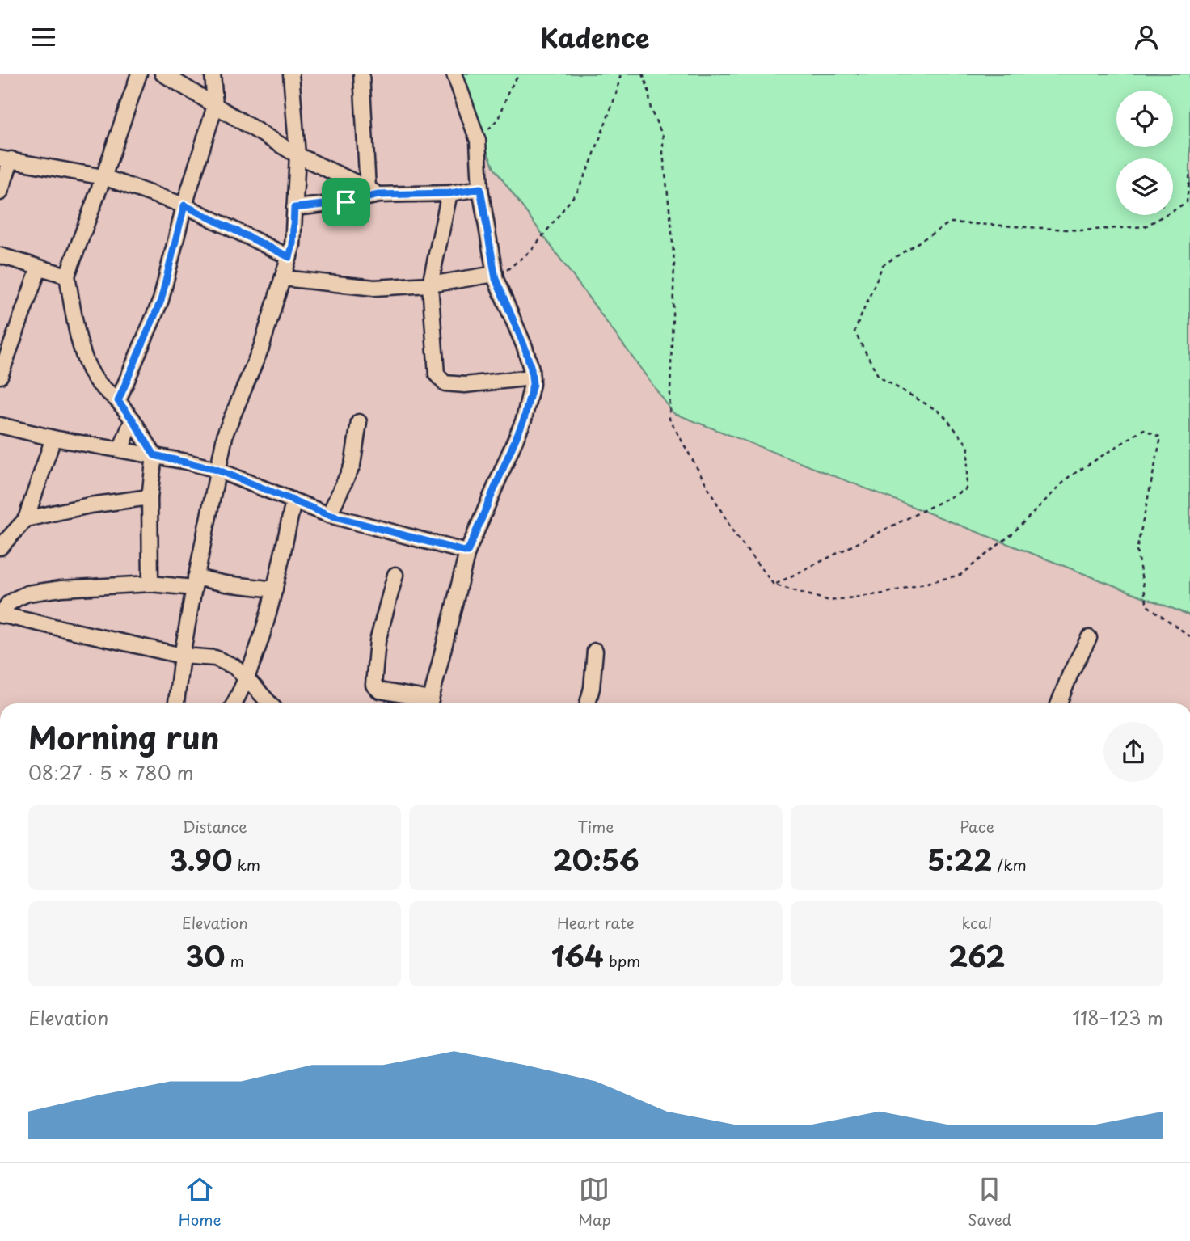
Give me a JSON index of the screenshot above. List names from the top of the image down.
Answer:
{
  "page": {
    "header": "Kadence",
    "heading": ["Morning run", "08:27 · 5 × 780 m"],
    "stats": [
      ["Distance", "3.90 km"],
      ["Time", "20:56"],
      ["Pace", "5:22 /km"],
      ["Elevation", "30 m"],
      ["Heart rate", "164 bpm"],
      ["kcal", "262"]
    ],
    "chart": ["Elevation", "118–123 m"],
    "tabs": ["Home", "Map", "Saved"]
  }
}
